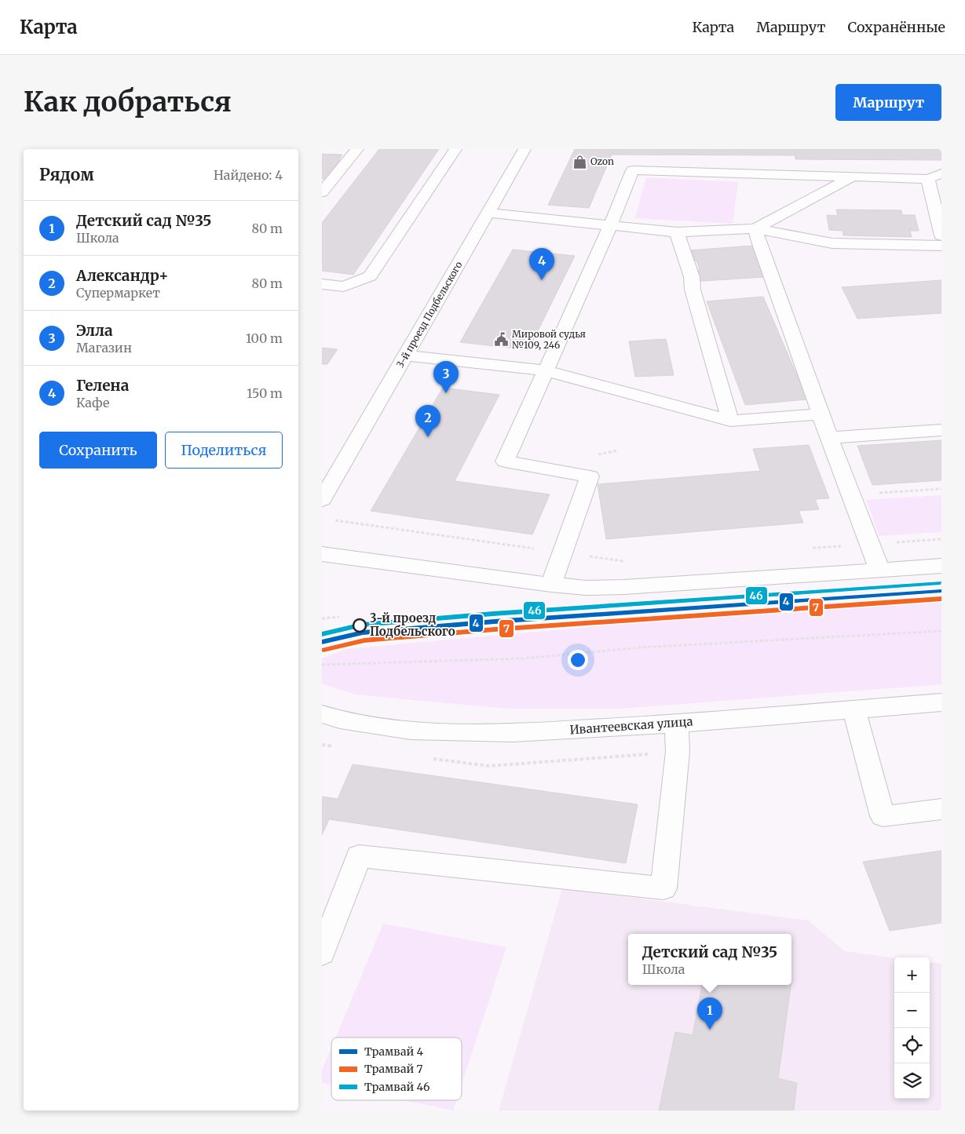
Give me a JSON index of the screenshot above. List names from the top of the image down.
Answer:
{
  "streets": {
    "street": ["3-й проезд Подбельского", "Ивантеевская улица"]
  },
  "places": {
    "shop": ["Ozon"],
    "public building": ["Мировой судья №109, 246"],
    "other": ["3-й проезд Подбельского"]
  },
  "lines": ["tram line 46", "tram line 4", "tram line 7"],
  "legend": ["Трамвай 4", "Трамвай 7", "Трамвай 46"],
  "page": {
    "header": "Карта",
    "nav": ["Карта", "Маршрут", "Сохранённые"],
    "buttons": [
      "Маршрут",
      ["Сохранить", "Поделиться"]
    ],
    "title": "Как добраться",
    "heading": ["Рядом", "Найдено: 4"],
    "list": [
      {
        "mark": "1",
        "name": "Детский сад №35",
        "note": "Школа",
        "value": "80 m"
      },
      {
        "mark": "2",
        "name": "Александр+",
        "note": "Супермаркет",
        "value": "80 m"
      },
      {
        "mark": "3",
        "name": "Элла",
        "note": "Магазин",
        "value": "100 m"
      },
      {
        "mark": "4",
        "name": "Гелена",
        "note": "Кафе",
        "value": "150 m"
      }
    ],
    "pins": [
      "4",
      "3",
      "2",
      "1"
    ],
    "popup": ["Детский сад №35", "Школа"],
    "map_buttons": ["+", "−"]
  }
}
